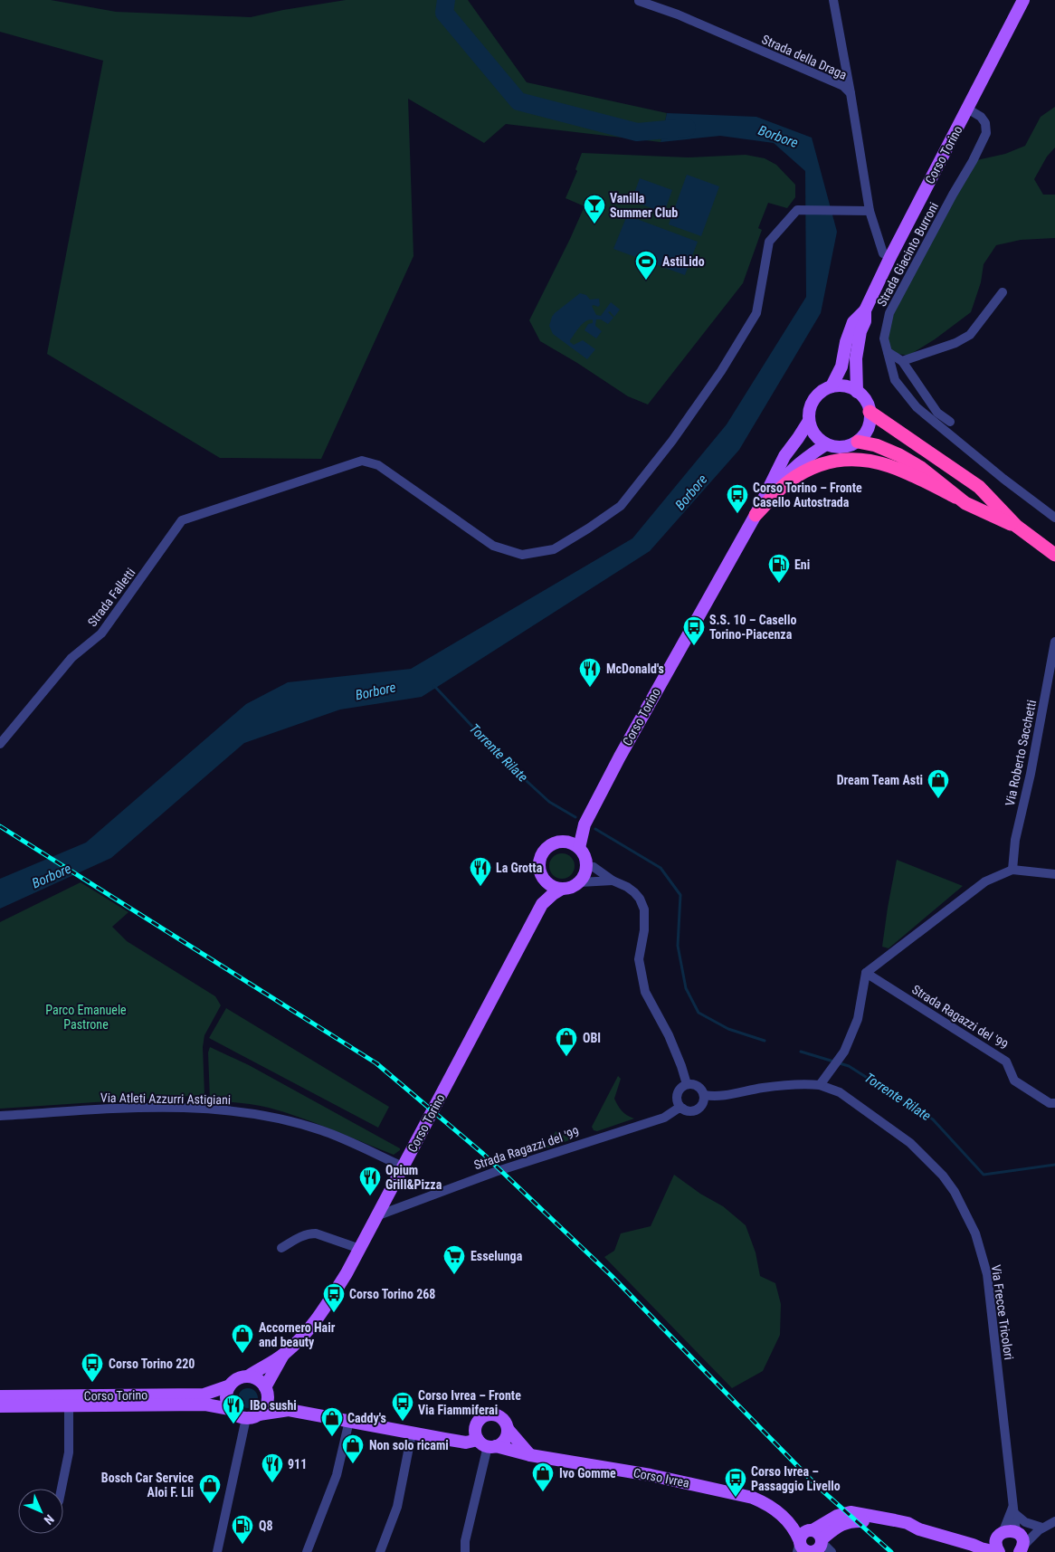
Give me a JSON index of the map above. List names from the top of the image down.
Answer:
{
  "streets": {
    "main road": ["Corso Torino", "Corso Ivrea"],
    "street": [
      "Strada della Draga",
      "Strada Giacinto Burroni",
      "Strada Falletti",
      "Via Roberto Sacchetti",
      "Strada Ragazzi del '99",
      "Via Atleti Azzurri Astigiani",
      "Via Frecce Tricolori"
    ]
  },
  "crossings": [
    ["Strada della Draga", "Corso Torino"],
    ["Strada della Draga", "Strada Falletti"],
    ["Corso Torino", "Strada Giacinto Burroni"],
    ["Corso Torino", "Strada Ragazzi del '99"],
    ["Corso Torino", "Via Atleti Azzurri Astigiani"]
  ],
  "water": ["Borbore", "Torrente Rilate"],
  "parks": ["Parco Emanuele Pastrone"],
  "places": {
    "bar": ["Vanilla Summer Club"],
    "sports": ["AstiLido"],
    "bus stop": [
      "Corso Torino – Fronte Casello Autostrada",
      "S.S. 10 – Casello Torino-Piacenza",
      "Corso Torino 268",
      "Corso Torino 220",
      "Corso Ivrea – Fronte Via Fiammiferai",
      "Corso Ivrea – Passaggio Livello"
    ],
    "fuel station": ["Eni", "Q8"],
    "restaurant": [
      "McDonald's",
      "La Grotta",
      "Opium Grill&Pizza",
      "IBo sushi",
      "911"
    ],
    "shop": [
      "Dream Team Asti",
      "OBI",
      "Accornero Hair and beauty",
      "Caddy's",
      "Non solo ricami",
      "Ivo Gomme",
      "Bosch Car Service Aloi F. Lli"
    ],
    "supermarket": ["Esselunga"]
  },
  "north": "bottom right"
}
